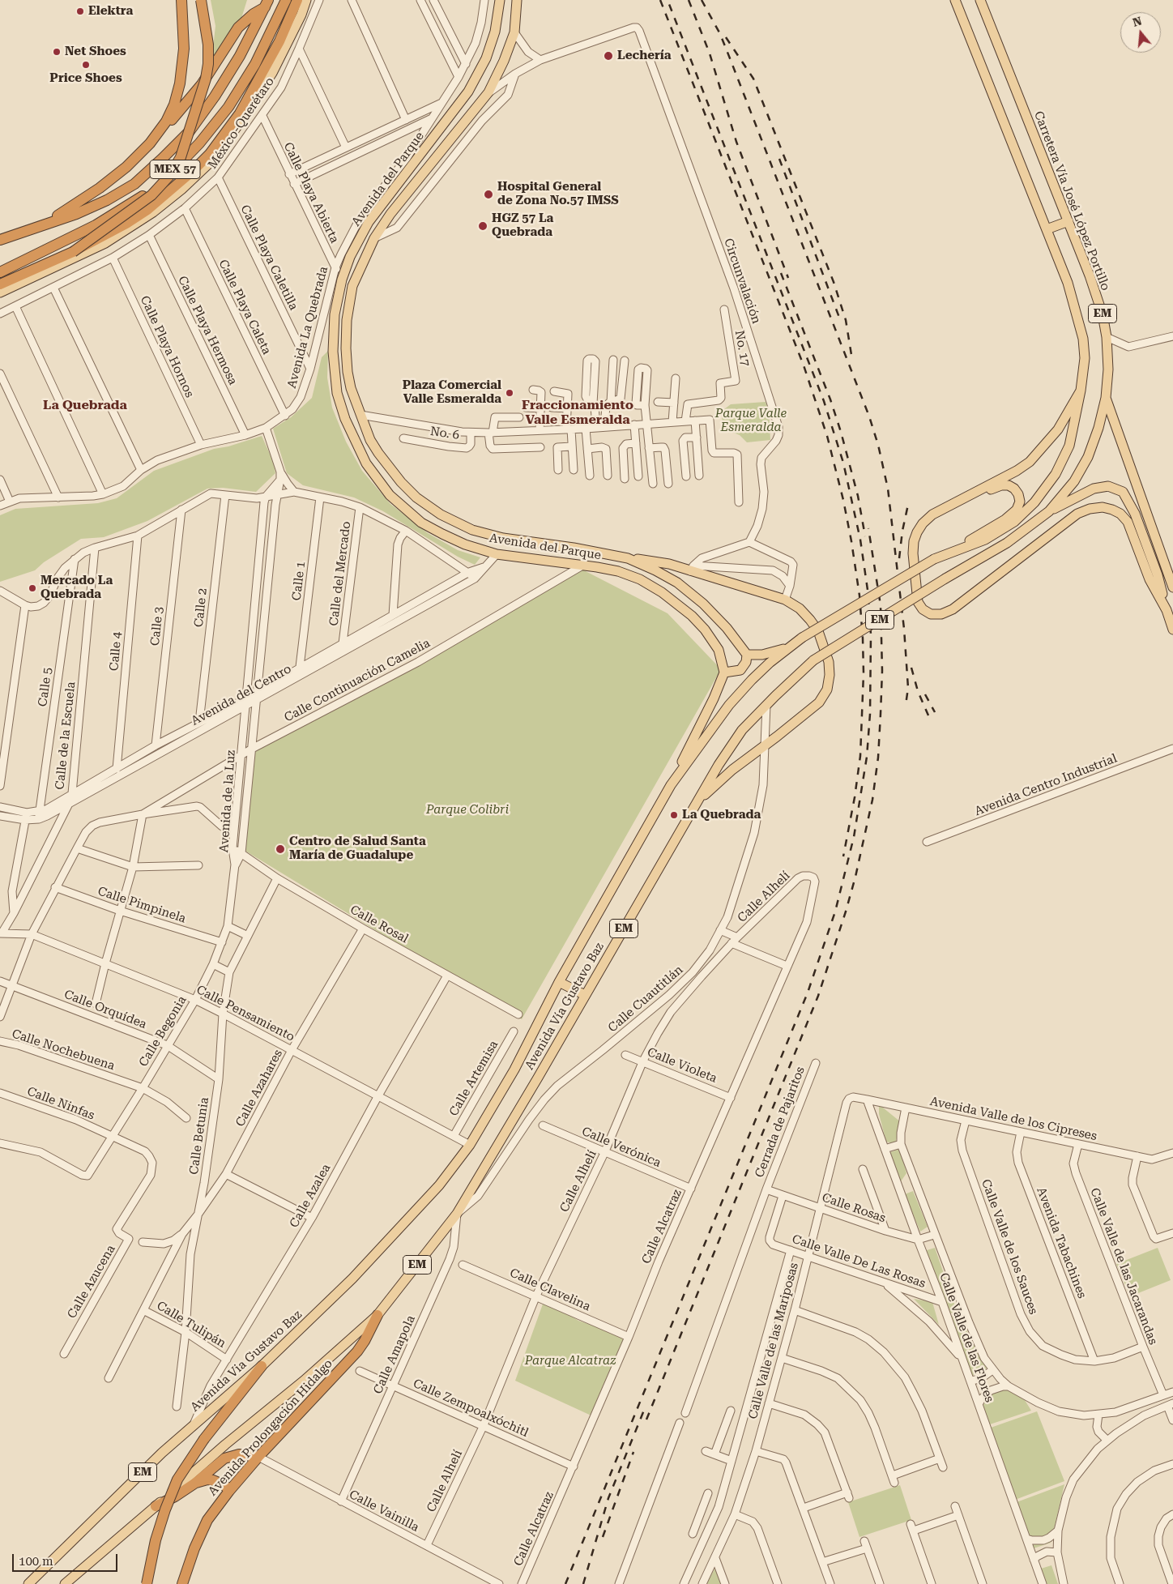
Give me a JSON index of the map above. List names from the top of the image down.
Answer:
{
  "streets": {
    "highway": ["MEX 57", "Avenida Prolongación Hidalgo"],
    "main road": [
      "Avenida del Parque",
      "Carretera Vía José López Portillo",
      "EM",
      "Avenida Vía Gustavo Baz",
      "Avenida Via Gustavo Baz"
    ],
    "street": [
      "México-Querétaro",
      "Calle Playa Abierta",
      "Calle Playa Caletilla",
      "Circunvalación",
      "Calle Playa Caleta",
      "Avenida La Quebrada",
      "Calle Playa Hermosa",
      "Calle Playa Hornos",
      "No. 17",
      "No. 6",
      "Calle del Mercado",
      "Calle 1",
      "Calle 2",
      "Calle 3",
      "Calle 4",
      "Calle Continuación Camelia",
      "Calle 5",
      "Avenida del Centro",
      "Calle de la Escuela",
      "Avenida Centro Industrial",
      "Avenida de la Luz",
      "Calle Alhelí",
      "Calle Pimpinela",
      "Calle Rosal",
      "Calle Cuautitlán",
      "Calle Orquídea",
      "Calle Pensamiento",
      "Calle Begonia",
      "Calle Nochebuena",
      "Calle Violeta",
      "Calle Artemisa",
      "Calle Azahares",
      "Calle Ninfas",
      "Avenida Valle de los Cipreses",
      "Cerrada de Pajaritos",
      "Calle Betunia",
      "Calle Verónica",
      "Calle Azalea",
      "Calle Rosas",
      "Calle Alcatraz",
      "Avenida Tabachines",
      "Calle Valle de los Sauces",
      "Calle Valle De Las Rosas",
      "Calle Valle de las Jacarandas",
      "Calle Azucena",
      "Calle Clavelina",
      "Calle Tulipán",
      "Calle Valle de las Flores",
      "Calle Valle de las Mariposas",
      "Calle Amapola",
      "Calle Zempoalxóchitl",
      "Calle Vainilla"
    ]
  },
  "crossings": [
    ["México-Querétaro", "Calle Playa Abierta"],
    ["México-Querétaro", "Calle Playa Caletilla"],
    ["México-Querétaro", "Calle Playa Caleta"],
    ["México-Querétaro", "Calle Playa Hermosa"],
    ["México-Querétaro", "Calle Playa Hornos"],
    ["Avenida del Parque", "Calle Playa Abierta"],
    ["Avenida del Parque", "Avenida La Quebrada"],
    ["Avenida del Parque", "Calle Continuación Camelia"],
    ["Avenida del Parque", "Avenida del Centro"],
    ["Calle Playa Abierta", "Avenida La Quebrada"],
    ["Carretera Vía José López Portillo", "Avenida Vía Gustavo Baz"],
    ["Calle Playa Caletilla", "Avenida La Quebrada"],
    ["Calle Playa Caleta", "Avenida La Quebrada"],
    ["EM", "Calle Cuautitlán"],
    ["EM", "Avenida Vía Gustavo Baz"],
    ["EM", "Calle Amapola"],
    ["EM", "Avenida Prolongación Hidalgo"],
    ["Avenida La Quebrada", "Calle Playa Hermosa"],
    ["Avenida La Quebrada", "Calle Playa Hornos"],
    ["Avenida La Quebrada", "Avenida de la Luz"],
    ["Calle del Mercado", "Avenida del Centro"],
    ["Calle 1", "Avenida del Centro"],
    ["Calle 2", "Avenida del Centro"],
    ["Calle 3", "Avenida del Centro"],
    ["Calle 4", "Avenida del Centro"],
    ["Calle Continuación Camelia", "Avenida de la Luz"],
    ["Calle Continuación Camelia", "Calle Pimpinela"],
    ["Calle Continuación Camelia", "Calle Orquídea"],
    ["Calle Continuación Camelia", "Calle Pensamiento"],
    ["Calle 5", "Avenida del Centro"],
    ["Avenida del Centro", "Calle de la Escuela"],
    ["Avenida del Centro", "Avenida de la Luz"],
    ["Avenida de la Luz", "Calle Rosal"],
    ["Avenida de la Luz", "Calle Begonia"],
    ["Calle Alhelí", "Calle Violeta"],
    ["Calle Alhelí", "Calle Verónica"],
    ["Calle Alhelí", "Calle Alcatraz"],
    ["Calle Alhelí", "Calle Clavelina"],
    ["Calle Alhelí", "Calle Zempoalxóchitl"],
    ["Calle Alhelí", "Calle Vainilla"],
    ["Calle Pimpinela", "Calle Begonia"],
    ["Calle Rosal", "Calle Azahares"],
    ["Calle Rosal", "Calle Betunia"],
    ["Calle Rosal", "Calle Azalea"],
    ["Calle Cuautitlán", "Avenida Vía Gustavo Baz"],
    ["Calle Cuautitlán", "Calle Amapola"],
    ["Avenida Vía Gustavo Baz", "Calle Pensamiento"],
    ["Avenida Vía Gustavo Baz", "Calle Amapola"],
    ["Avenida Vía Gustavo Baz", "Avenida Via Gustavo Baz"],
    ["Calle Orquídea", "Calle Begonia"],
    ["Calle Orquídea", "Calle Betunia"],
    ["Calle Pensamiento", "Calle Begonia"],
    ["Calle Pensamiento", "Calle Artemisa"],
    ["Calle Pensamiento", "Calle Azahares"],
    ["Calle Pensamiento", "Calle Betunia"],
    ["Calle Pensamiento", "Calle Azalea"],
    ["Calle Pensamiento", "Avenida Via Gustavo Baz"],
    ["Calle Begonia", "Calle Nochebuena"],
    ["Calle Begonia", "Calle Ninfas"],
    ["Calle Violeta", "Calle Alcatraz"],
    ["Calle Azahares", "Calle Betunia"],
    ["Calle Azahares", "Calle Tulipán"],
    ["Calle Ninfas", "Calle Azucena"],
    ["Avenida Valle de los Cipreses", "Avenida Tabachines"],
    ["Avenida Valle de los Cipreses", "Calle Valle de los Sauces"],
    ["Avenida Valle de los Cipreses", "Calle Valle de las Jacarandas"],
    ["Avenida Valle de los Cipreses", "Calle Valle de las Flores"],
    ["Avenida Valle de los Cipreses", "Calle Valle de las Mariposas"],
    ["Cerrada de Pajaritos", "Calle Rosas"],
    ["Calle Betunia", "Calle Tulipán"],
    ["Calle Verónica", "Calle Alcatraz"],
    ["Calle Azalea", "Calle Tulipán"],
    ["Calle Azalea", "Avenida Via Gustavo Baz"],
    ["Calle Rosas", "Calle Valle De Las Rosas"],
    ["Calle Rosas", "Calle Valle de las Flores"],
    ["Calle Rosas", "Calle Valle de las Mariposas"],
    ["Calle Alcatraz", "Calle Clavelina"],
    ["Calle Alcatraz", "Calle Zempoalxóchitl"],
    ["Avenida Tabachines", "Calle Valle de los Sauces"],
    ["Calle Valle de los Sauces", "Calle Valle de las Jacarandas"],
    ["Calle Valle De Las Rosas", "Calle Valle de las Flores"],
    ["Calle Valle De Las Rosas", "Calle Valle de las Mariposas"],
    ["Calle Valle de las Jacarandas", "Calle Valle de las Flores"],
    ["Calle Amapola", "Calle Zempoalxóchitl"],
    ["Calle Amapola", "Calle Vainilla"],
    ["Avenida Prolongación Hidalgo", "Calle Vainilla"]
  ],
  "districts": ["La Quebrada", "Fraccionamiento Valle Esmeralda"],
  "parks": ["Parque Valle Esmeralda", "Parque Colibri", "Parque Alcatraz"],
  "places": [
    "Elektra",
    "Net Shoes",
    "Lechería",
    "Price Shoes",
    "Hospital General de Zona No.57 IMSS",
    "HGZ 57 La Quebrada",
    "Plaza Comercial Valle Esmeralda",
    "Mercado La Quebrada",
    "La Quebrada",
    "Centro de Salud Santa María de Guadalupe"
  ],
  "scale_bar": "100 m",
  "north": "top"
}
